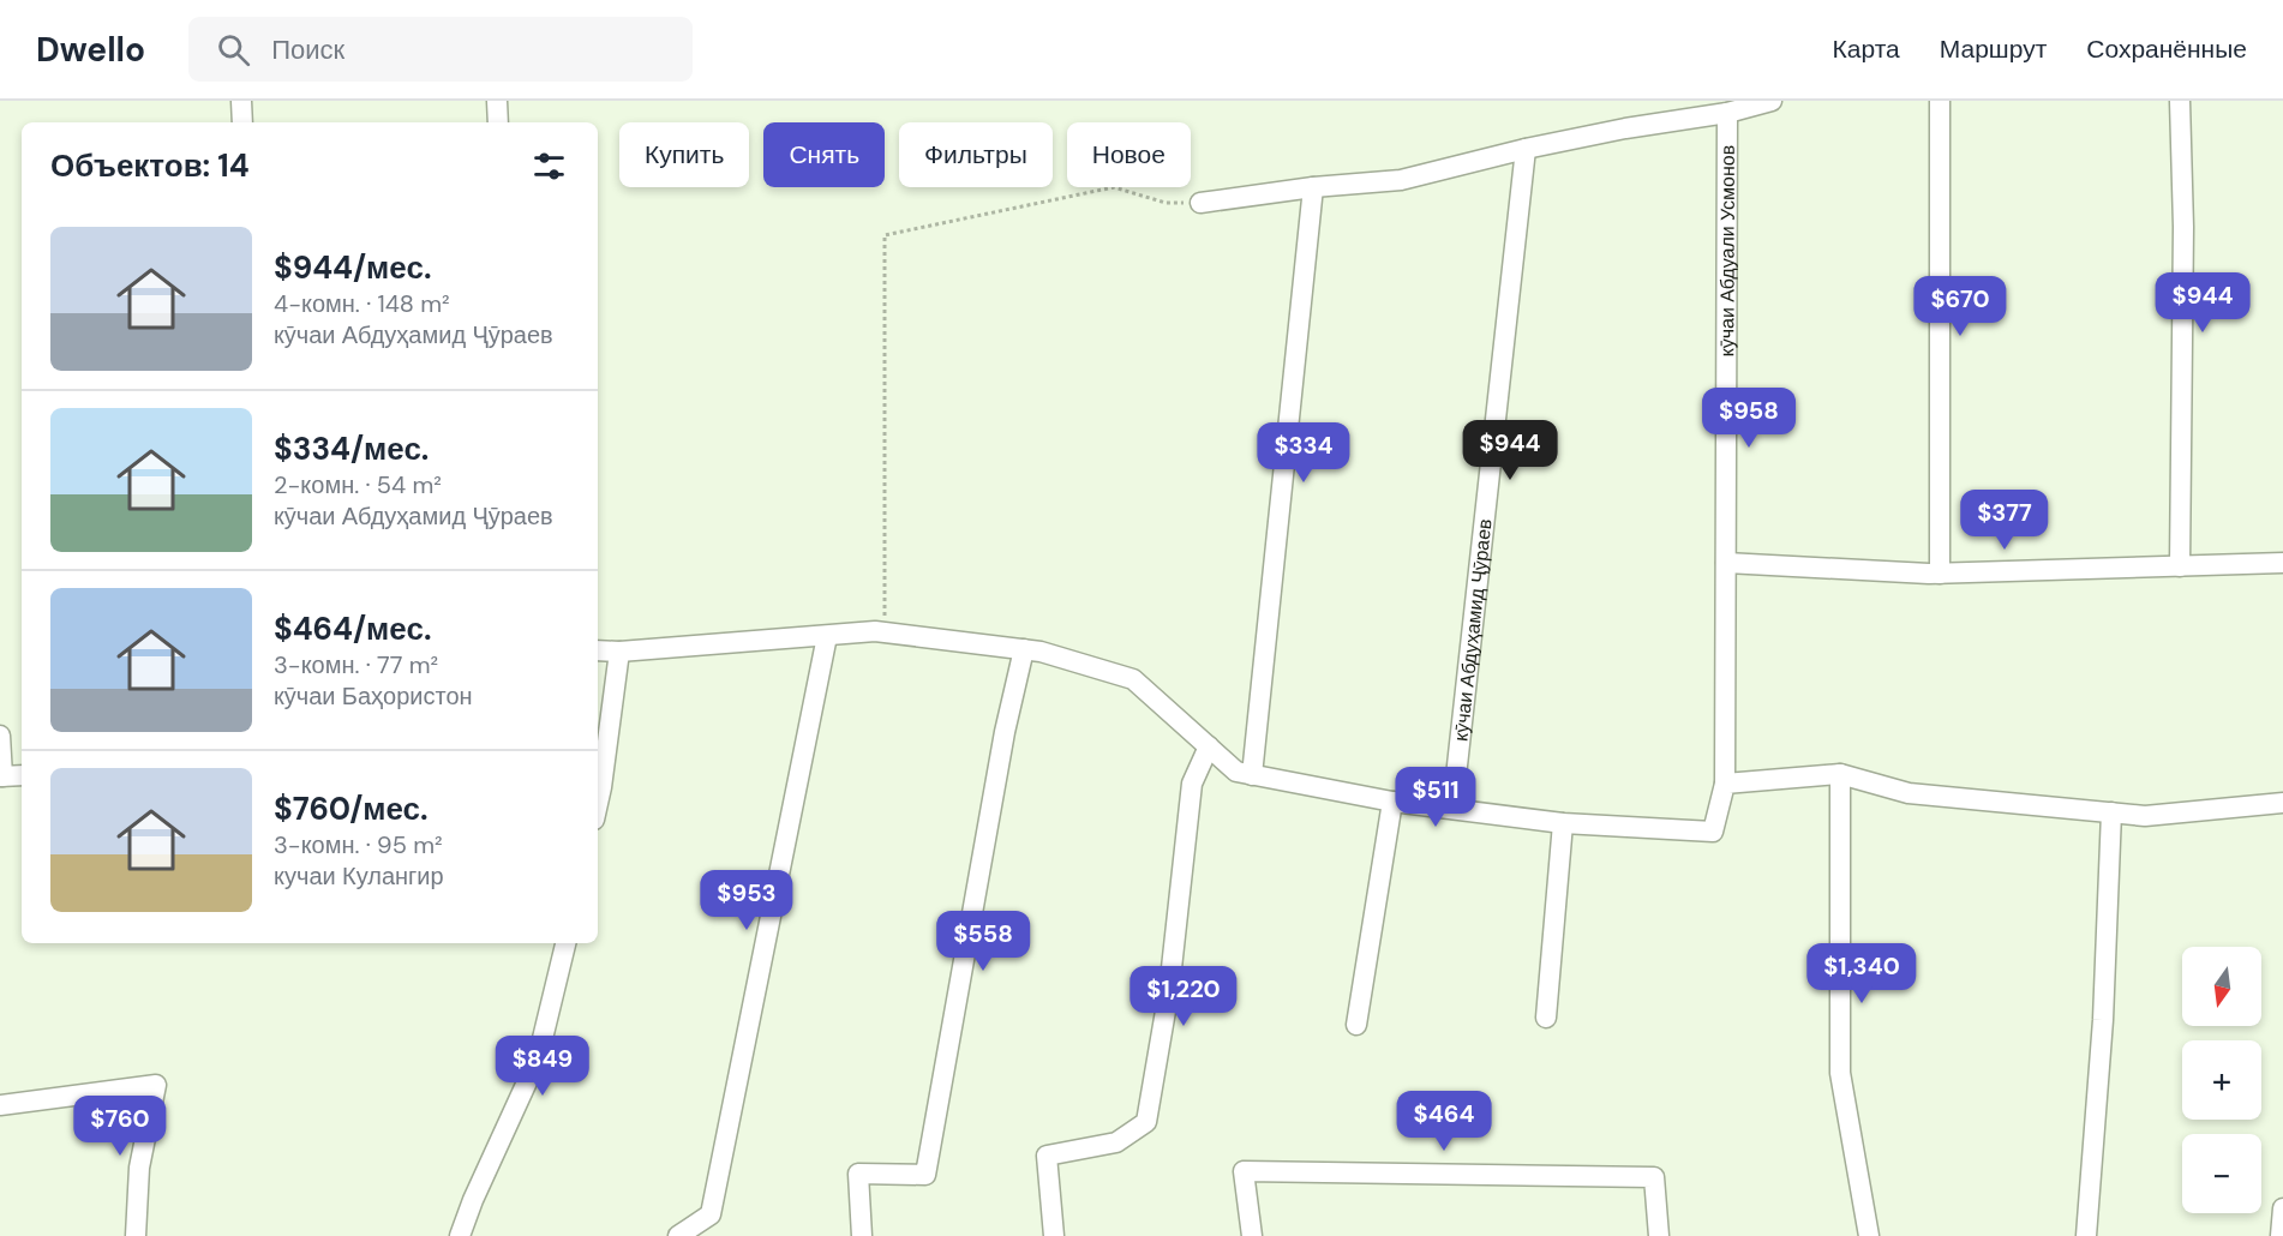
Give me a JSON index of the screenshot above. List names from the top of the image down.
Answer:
{
  "streets": {
    "street": ["кӯчаи Абдуали Усмонов", "кӯчаи Абдуҳамид Ҷӯраев"]
  },
  "north": "bottom",
  "page": {
    "header": "Dwello",
    "search": "Поиск",
    "nav": ["Карта", "Маршрут", "Сохранённые"],
    "chip": [
      "Купить",
      "Снять",
      "Фильтры",
      "Новое"
    ],
    "heading": "Объектов: 14",
    "list": [
      {
        "name": "$944/мес.",
        "note": "4-комн. · 148 m² · кӯчаи Абдуҳамид Ҷӯраев"
      },
      {
        "name": "$334/мес.",
        "note": "2-комн. · 54 m² · кӯчаи Абдуҳамид Ҷӯраев"
      },
      {
        "name": "$464/мес.",
        "note": "3-комн. · 77 m² · кӯчаи Баҳористон"
      },
      {
        "name": "$760/мес.",
        "note": "3-комн. · 95 m² · кучаи Кулангир"
      }
    ],
    "price": [
      "$944",
      "$670",
      "$958",
      "$944",
      "$334",
      "$377",
      "$511",
      "$953",
      "$558",
      "$1,340",
      "$1,220",
      "$849",
      "$464",
      "$760"
    ],
    "map_buttons": ["+", "−"]
  }
}
